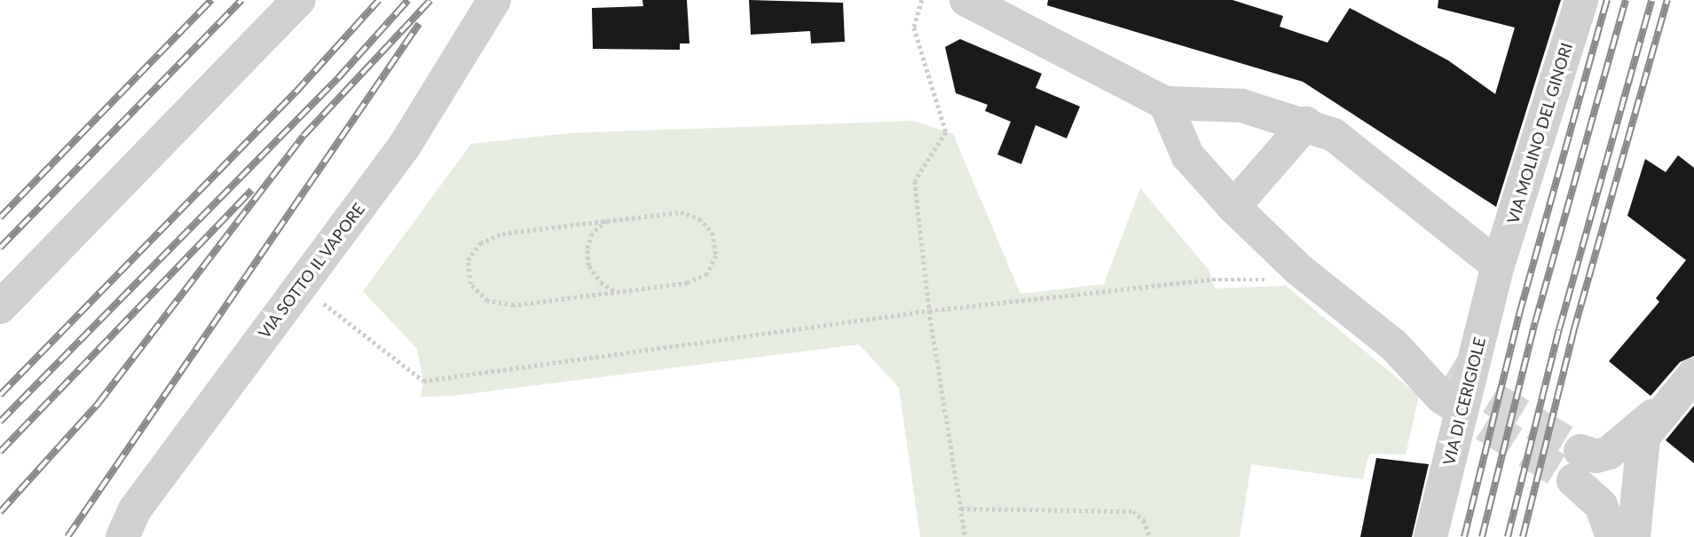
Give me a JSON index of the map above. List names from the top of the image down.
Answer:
{
  "streets": {
    "street": ["VIA MOLINO DEL GINORI", "VIA SOTTO IL VAPORE", "VIA DI CERIGIOLE"]
  },
  "crossings": [
    ["VIA MOLINO DEL GINORI", "VIA DI CERIGIOLE"]
  ]
}
